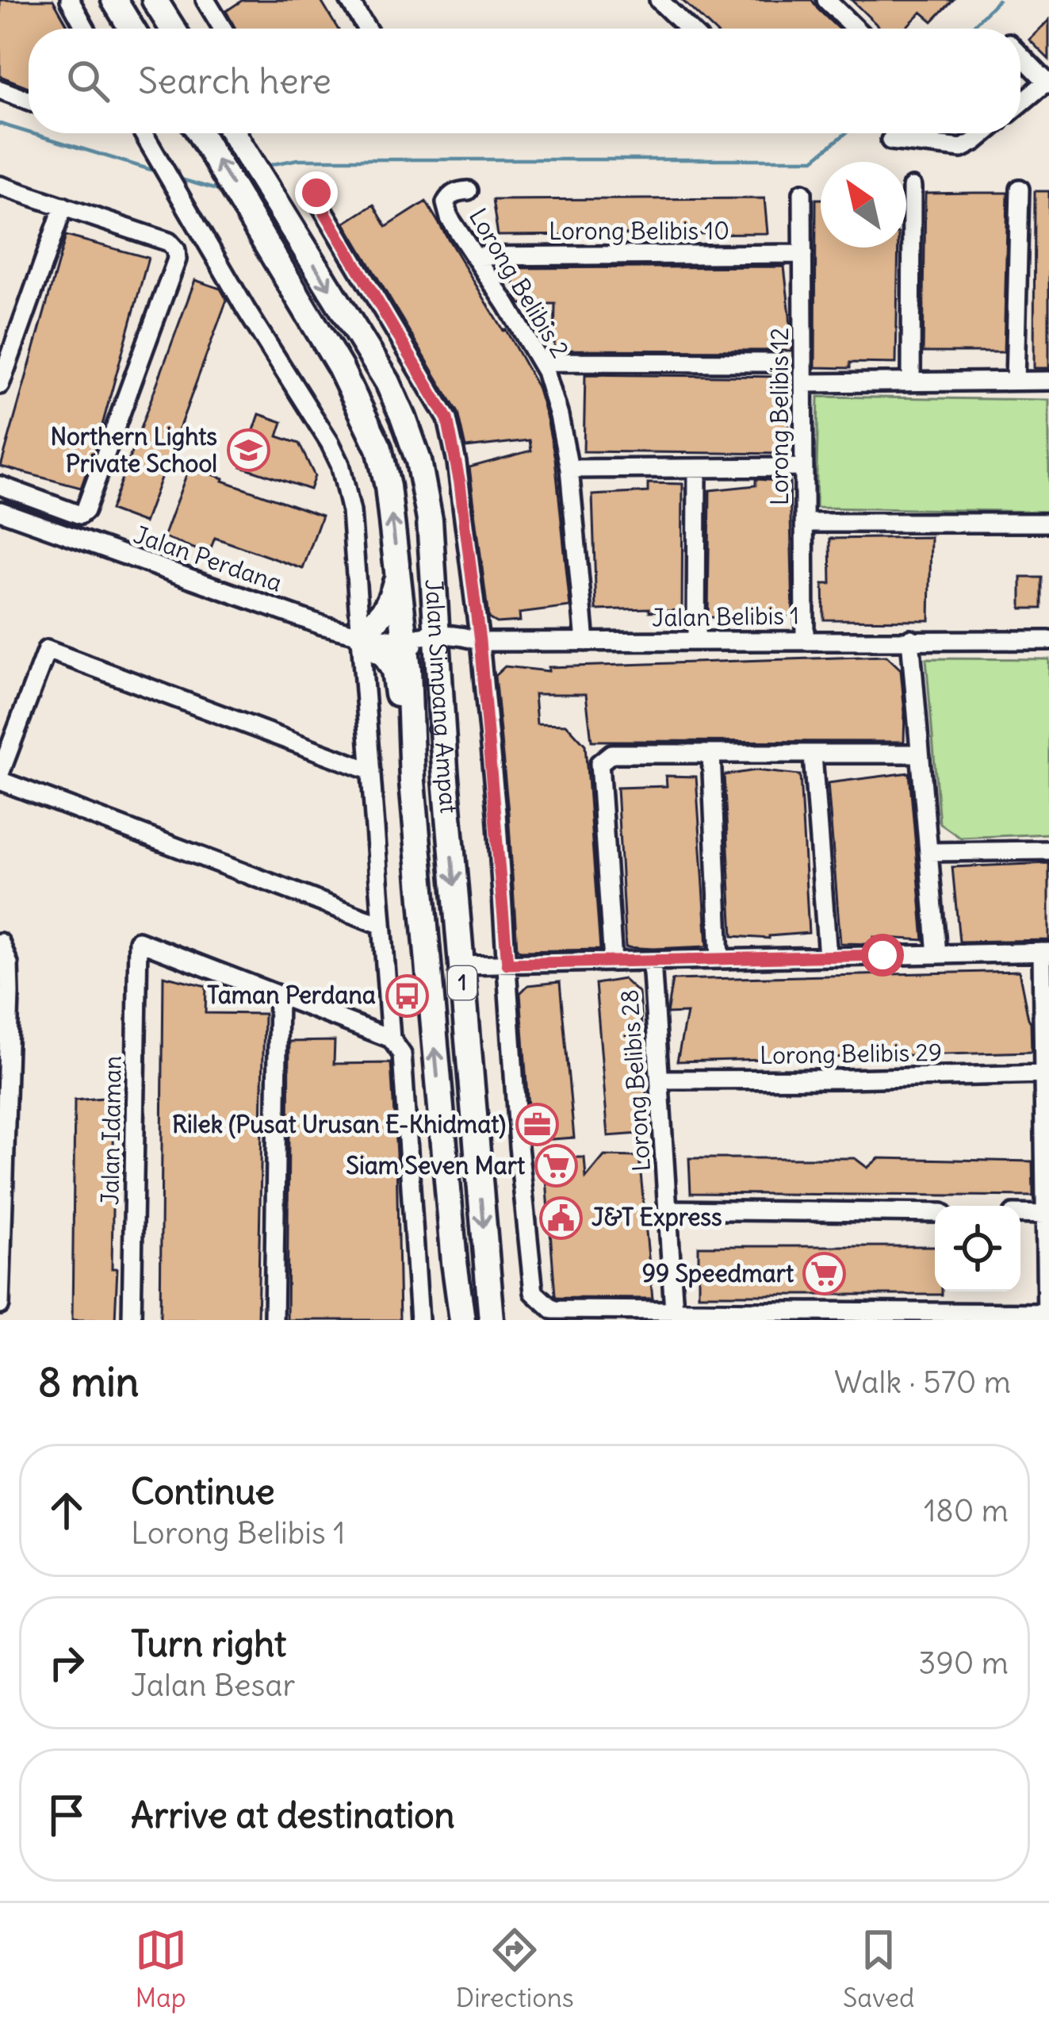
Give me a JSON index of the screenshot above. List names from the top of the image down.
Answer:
{
  "streets": {
    "highway": ["Jalan Simpang Ampat", "1"],
    "street": [
      "Lorong Belibis 10",
      "Lorong Belibis 2",
      "Lorong Belibis 12",
      "Jalan Perdana",
      "Jalan Belibis 1",
      "Lorong Belibis 29",
      "Lorong Belibis 28",
      "Jalan Idaman"
    ]
  },
  "crossings": [
    ["Lorong Belibis 10", "Lorong Belibis 2"],
    ["Lorong Belibis 10", "Lorong Belibis 12"],
    ["Lorong Belibis 2", "Jalan Belibis 1"],
    ["Lorong Belibis 12", "Jalan Belibis 1"],
    ["Jalan Perdana", "Jalan Belibis 1"],
    ["Jalan Perdana", "Jalan Simpang Ampat"],
    ["Jalan Belibis 1", "Jalan Simpang Ampat"],
    ["Lorong Belibis 29", "Lorong Belibis 28"]
  ],
  "places": {
    "school or university": ["Northern Lights Private School"],
    "bus stop": ["Taman Perdana"],
    "office": ["Rilek (Pusat Urusan E-Khidmat)"],
    "supermarket": ["Siam Seven Mart", "99 Speedmart"],
    "public building": ["J&T Express"]
  },
  "north": "top left",
  "page": {
    "search": "Search here",
    "heading": ["8 min", "Walk · 570 m"],
    "list": [
      ["Continue", "Lorong Belibis 1", "180 m"],
      ["Turn right", "Jalan Besar", "390 m"],
      "Arrive at destination"
    ],
    "nav": ["Map", "Directions", "Saved"]
  }
}
